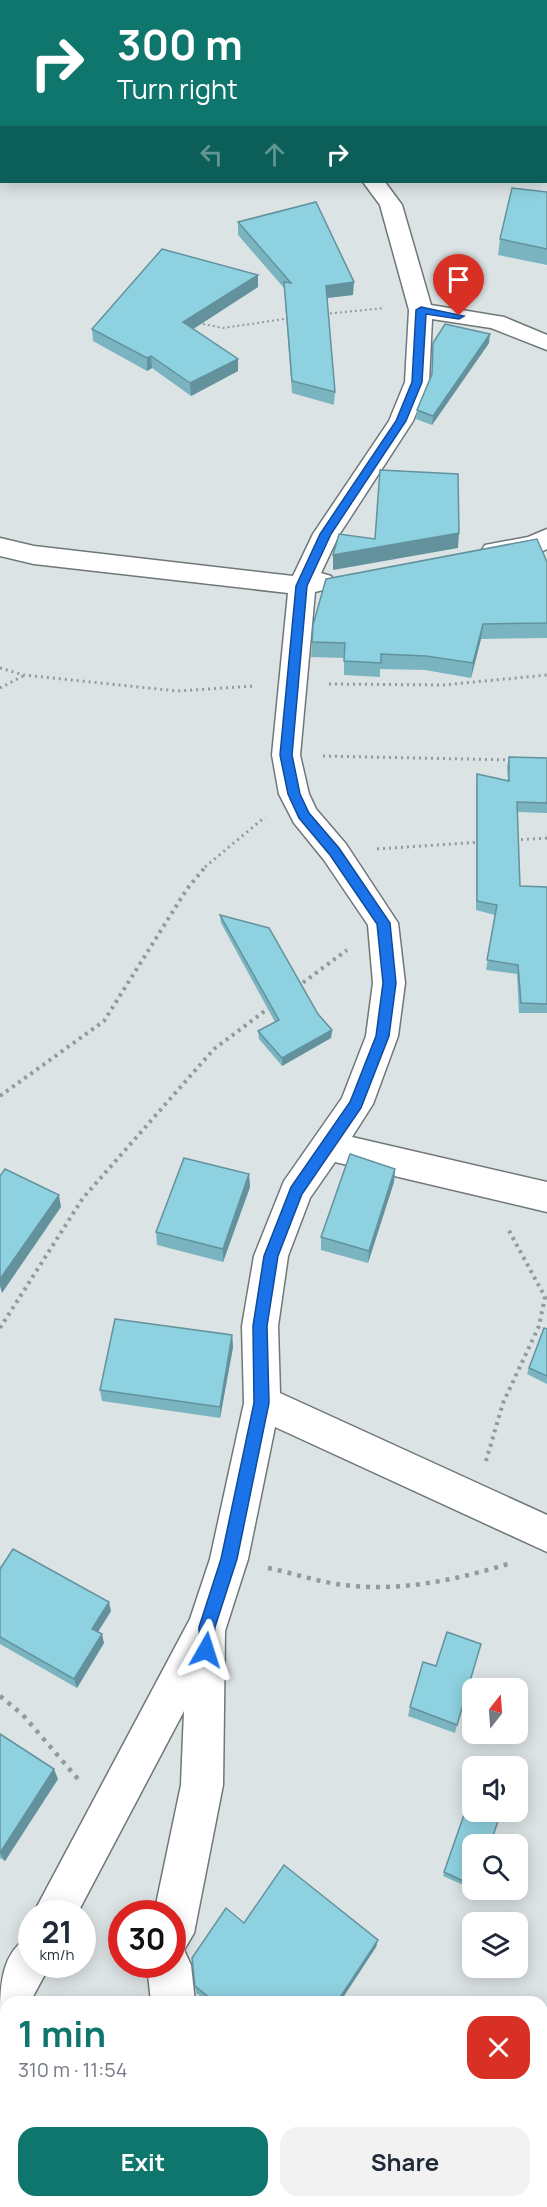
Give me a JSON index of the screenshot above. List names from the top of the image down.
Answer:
{
  "north": "top",
  "page": {
    "turn": ["300 m", "Turn right"],
    "speed": "21 km/h",
    "limit": "30",
    "heading": ["1 min", "310 m · 11:54"],
    "buttons": ["Exit", "Share"]
  }
}
